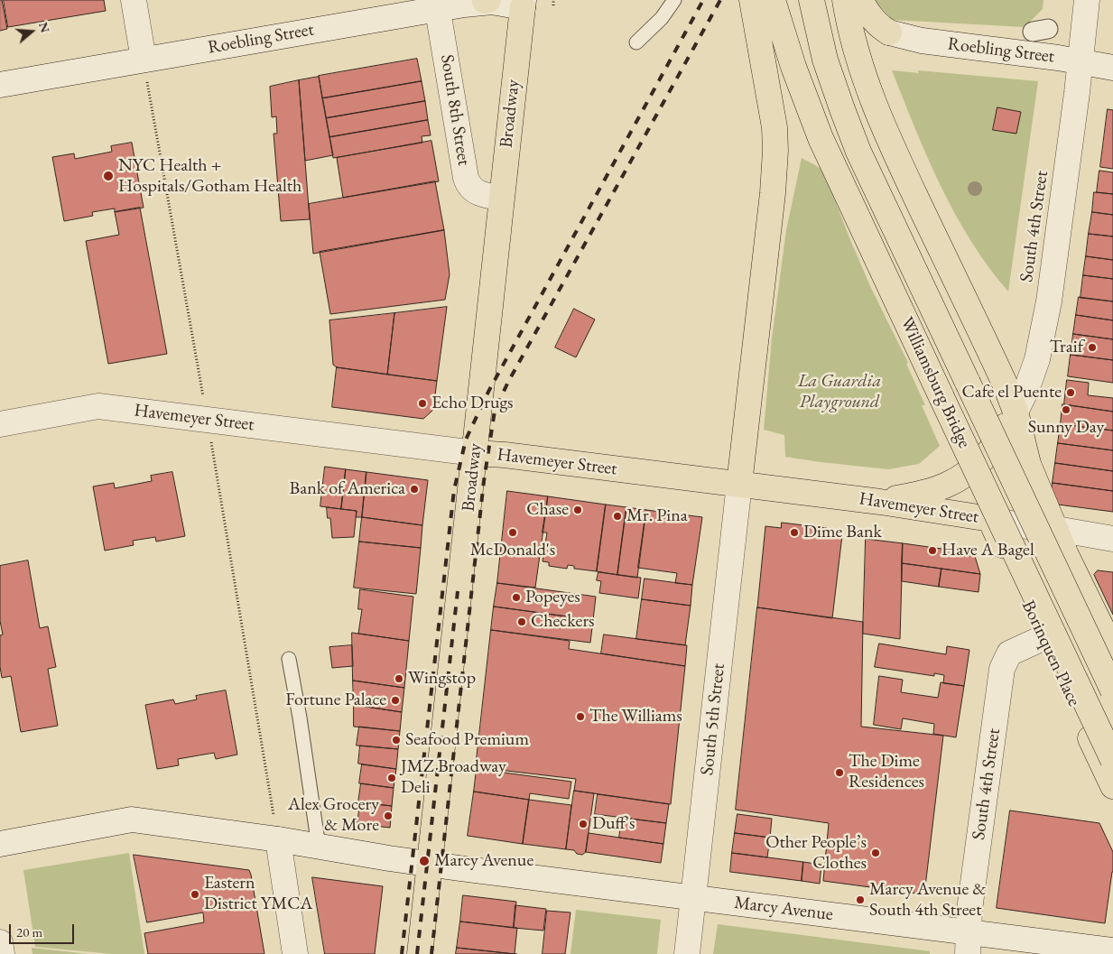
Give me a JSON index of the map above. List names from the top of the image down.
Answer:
{
  "streets": {
    "main road": [
      "Broadway",
      "Williamsburg Bridge",
      "Havemeyer Street",
      "Borinquen Place"
    ],
    "street": [
      "Roebling Street",
      "South 8th Street",
      "South 4th Street",
      "South 5th Street",
      "Marcy Avenue"
    ]
  },
  "crossings": [
    ["Roebling Street", "South 8th Street"],
    ["Roebling Street", "Broadway"],
    ["Roebling Street", "South 4th Street"],
    ["South 8th Street", "Broadway"],
    ["Broadway", "Havemeyer Street"],
    ["Broadway", "Marcy Avenue"],
    ["South 4th Street", "Borinquen Place"],
    ["South 4th Street", "Marcy Avenue"],
    ["Havemeyer Street", "Borinquen Place"],
    ["Havemeyer Street", "South 5th Street"],
    ["South 5th Street", "Marcy Avenue"]
  ],
  "parks": ["La Guardia Playground"],
  "places": [
    "NYC Health + Hospitals/Gotham Health",
    "Traif",
    "Cafe el Puente",
    "Echo Drugs",
    "Sunny Day",
    "Bank of America",
    "Chase",
    "Mr. Pina",
    "McDonald's",
    "Dime Bank",
    "Have A Bagel",
    "Popeyes",
    "Checkers",
    "Wingstop",
    "Fortune Palace",
    "The Williams",
    "Seafood Premium",
    "The Dime Residences",
    "JMZ Broadway Deli",
    "Alex Grocery & More",
    "Duff's",
    "Other People’s Clothes",
    "Marcy Avenue",
    "Eastern District YMCA",
    "Marcy Avenue & South 4th Street"
  ],
  "scale_bar": "20 m",
  "north": "right"
}
